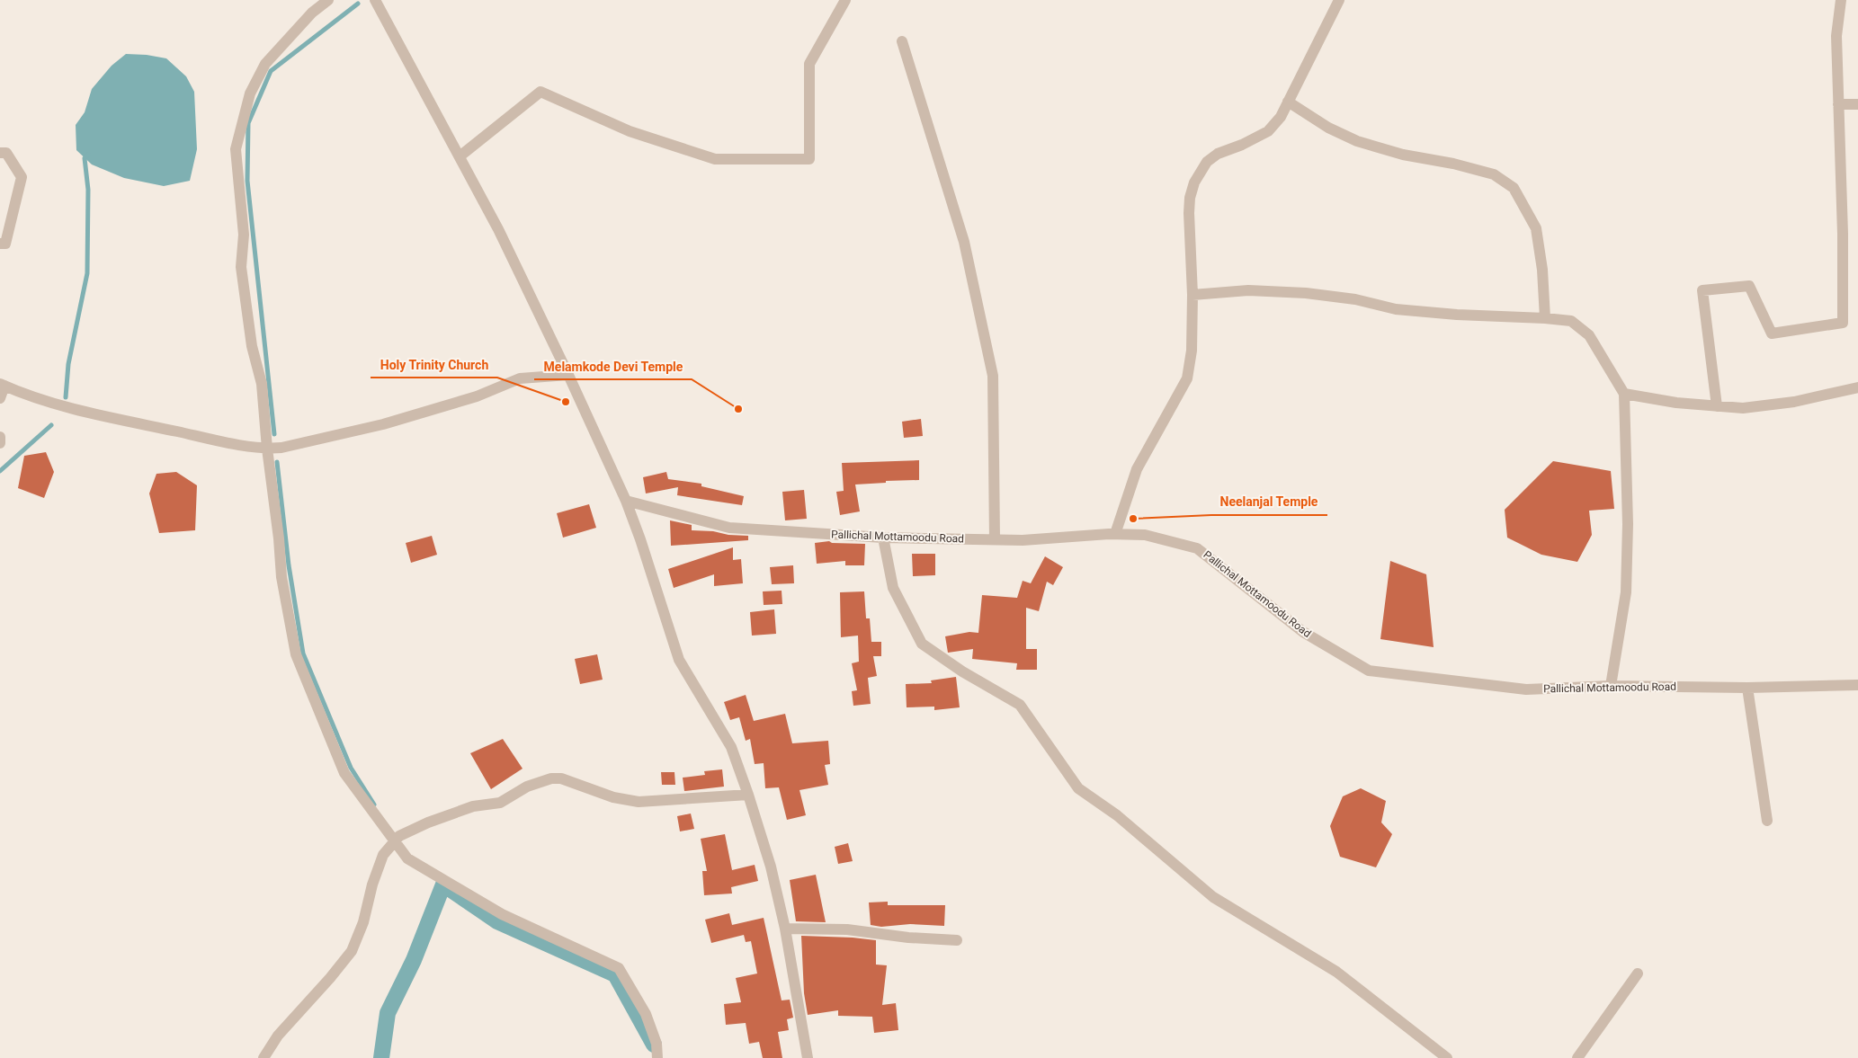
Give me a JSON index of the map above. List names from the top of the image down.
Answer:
{
  "streets": {
    "street": ["Pallichal Mottamoodu Road"]
  },
  "places": ["Holy Trinity Church", "Melamkode Devi Temple", "Neelanjal Temple"]
}
